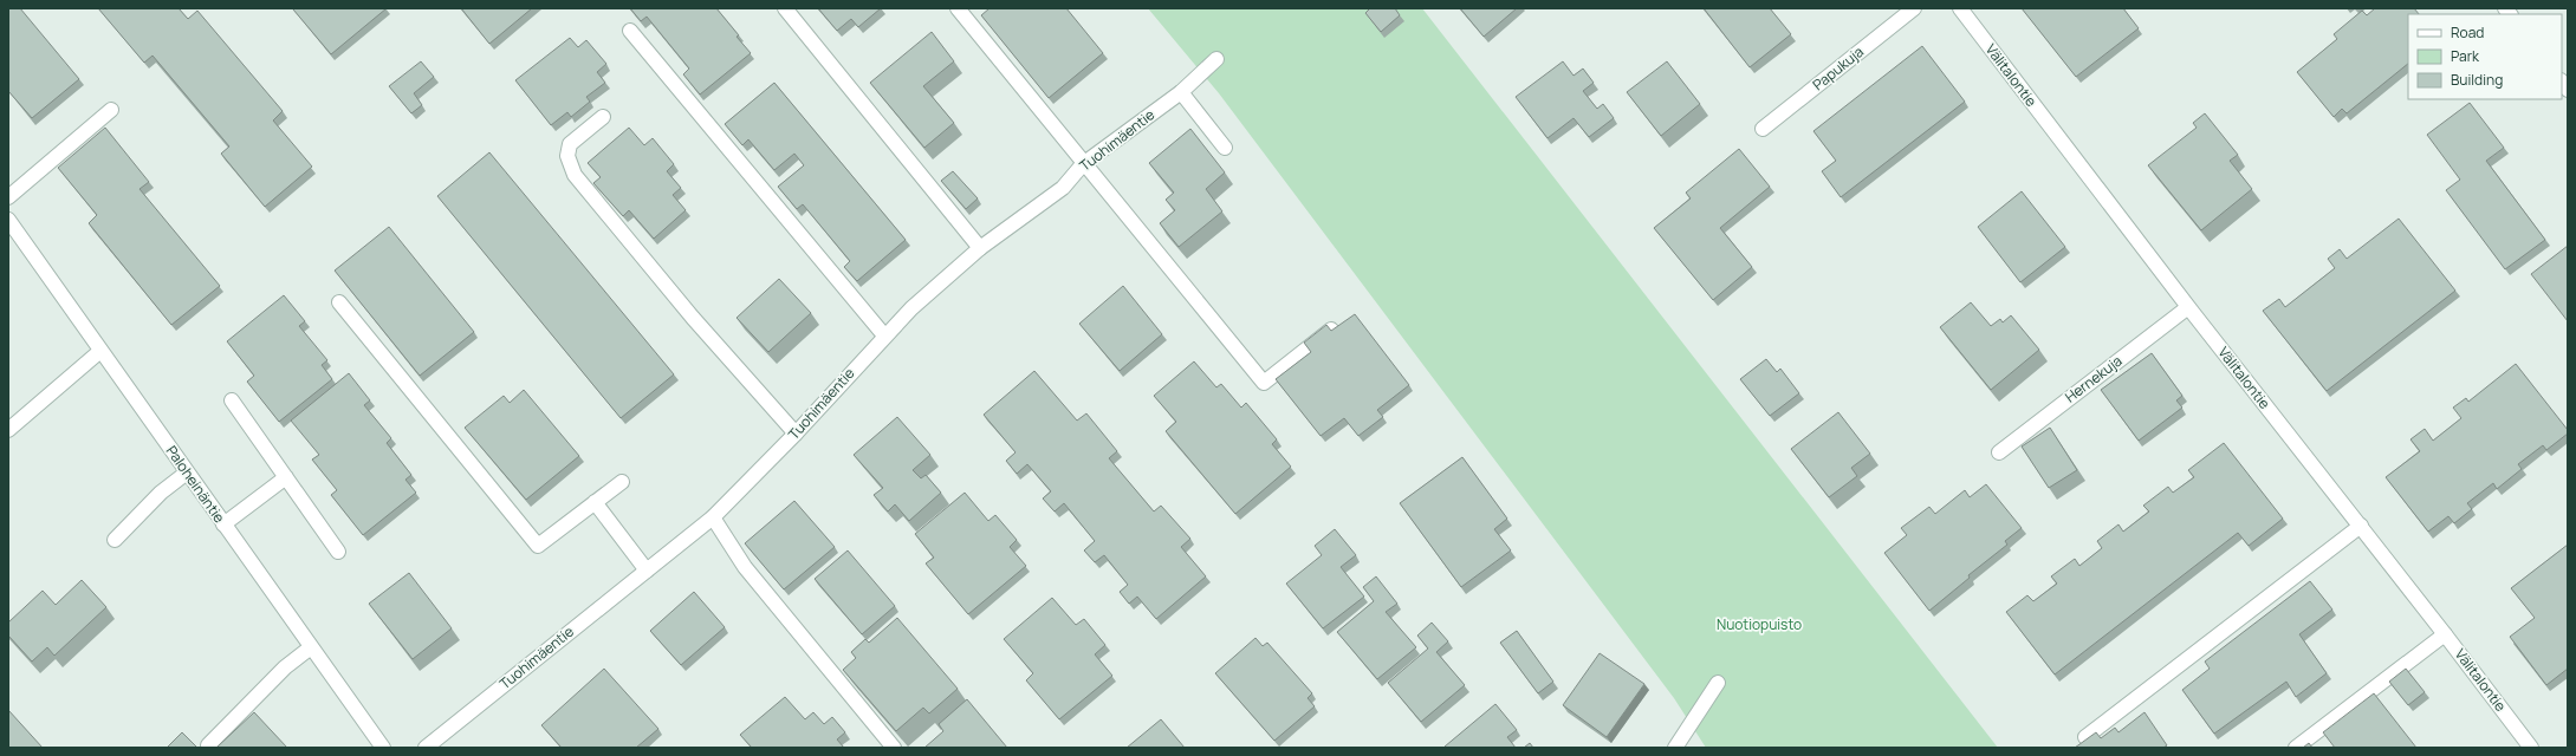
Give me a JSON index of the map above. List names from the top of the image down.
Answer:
{
  "streets": {
    "street": [
      "Papukuja",
      "Välitalontie",
      "Tuohimäentie",
      "Hernekuja",
      "Paloheinäntie"
    ]
  },
  "crossings": [
    ["Välitalontie", "Hernekuja"]
  ],
  "parks": ["Nuotiopuisto"],
  "legend": ["Road", "Park", "Building"]
}
